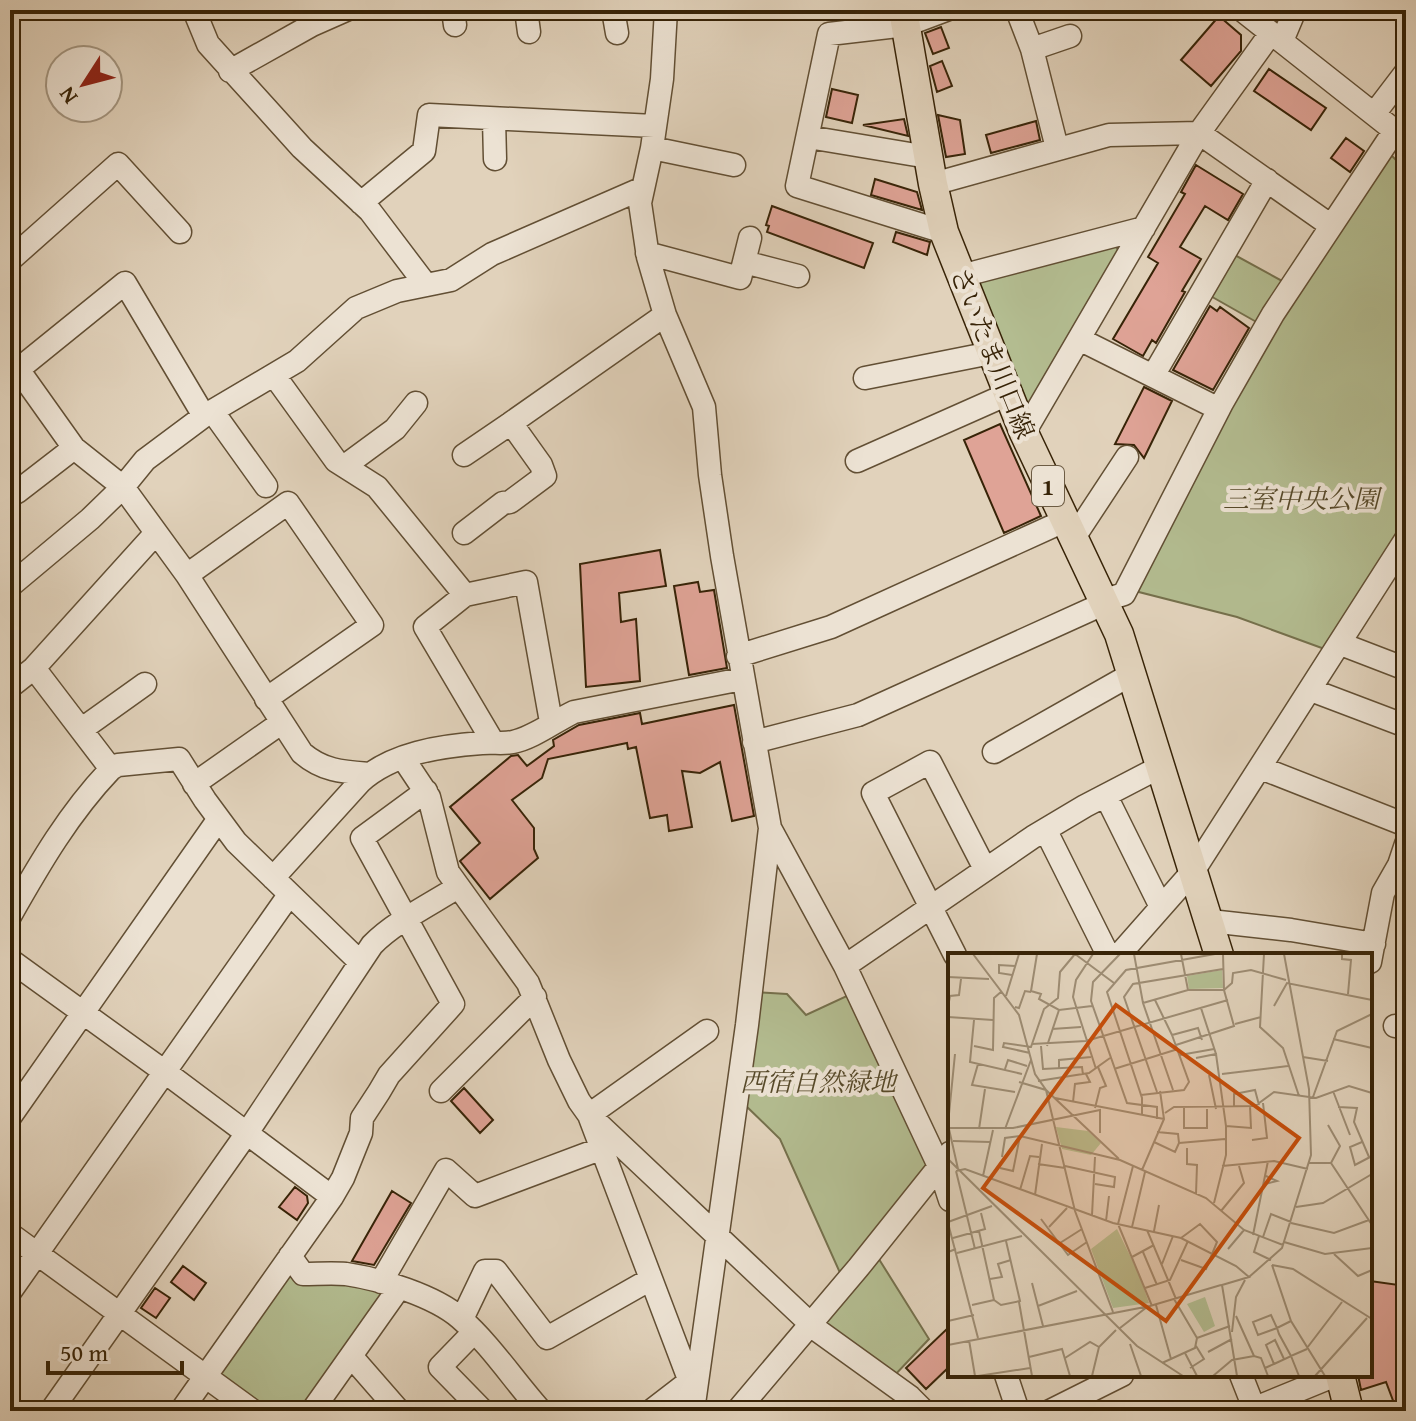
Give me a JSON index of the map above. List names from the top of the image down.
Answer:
{
  "streets": {
    "main road": ["さいたま川口線", "1"]
  },
  "parks": ["三室中央公園", "西宿自然緑地"],
  "scale_bar": "50 m",
  "north": "bottom left"
}
